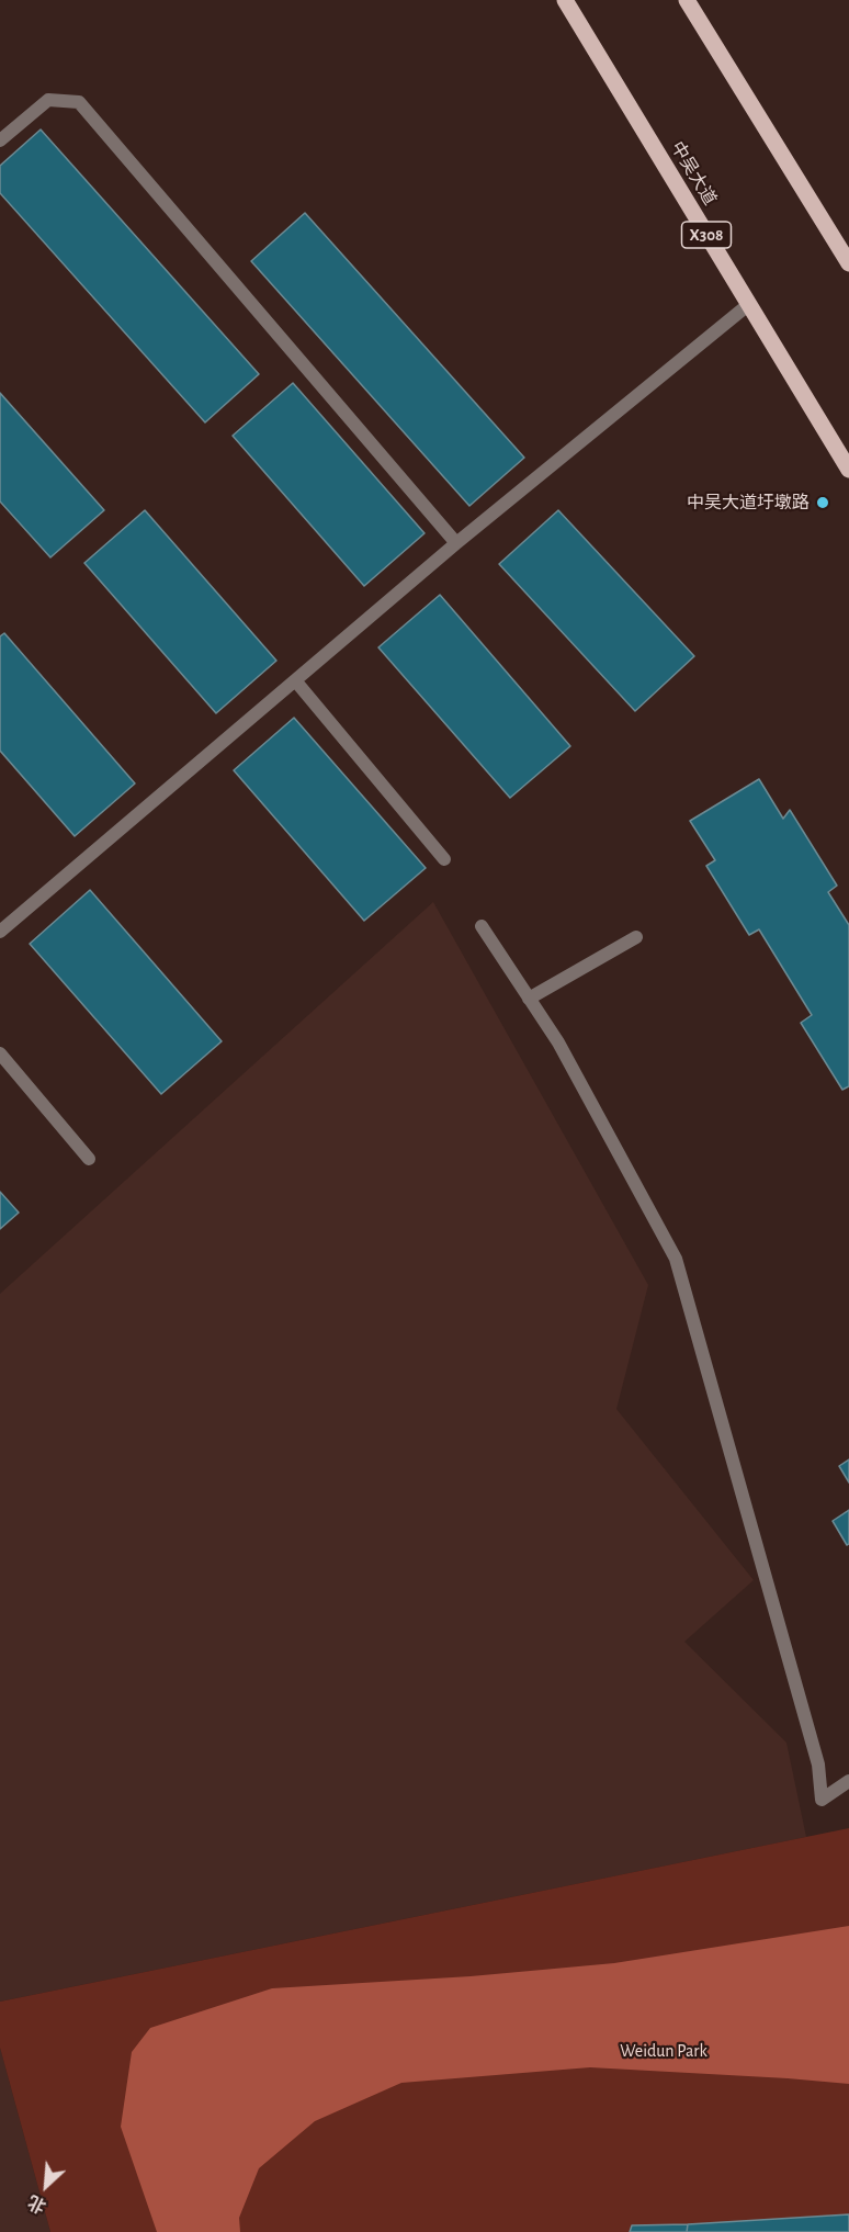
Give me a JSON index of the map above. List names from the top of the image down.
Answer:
{
  "streets": {
    "main road": ["中吴大道", "X308"]
  },
  "parks": ["Weidun Park"],
  "places": ["中吴大道圩墩路"],
  "north": "bottom left"
}
